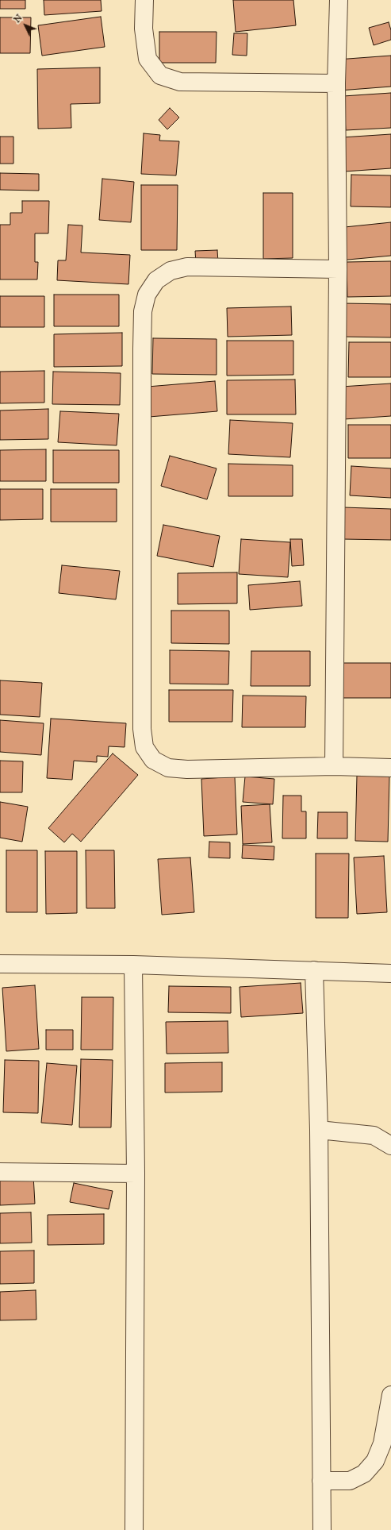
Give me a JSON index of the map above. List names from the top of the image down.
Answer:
{
  "north": "top left"
}
